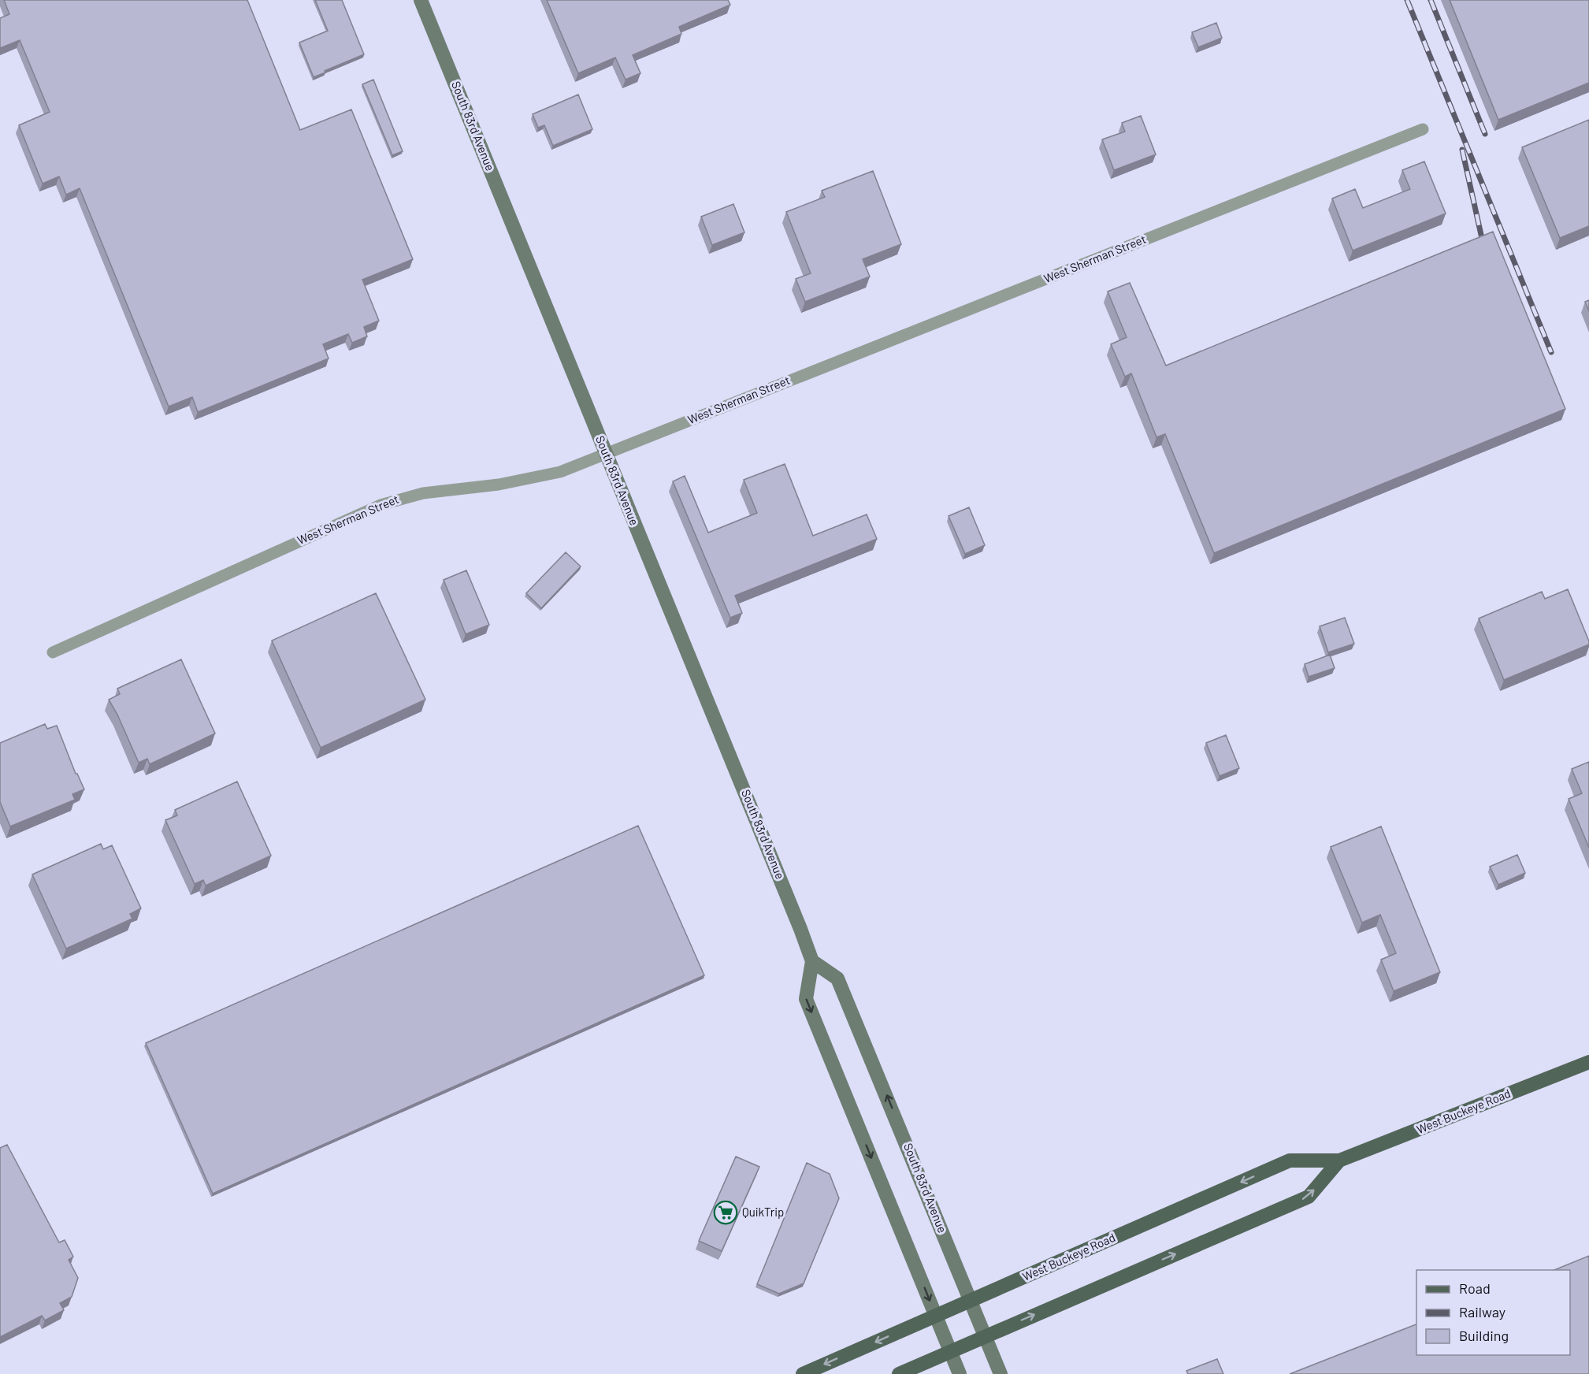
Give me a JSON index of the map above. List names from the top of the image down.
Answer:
{
  "streets": {
    "main road": ["South 83rd Avenue", "West Buckeye Road"],
    "street": ["West Sherman Street"]
  },
  "crossings": [
    ["South 83rd Avenue", "West Sherman Street"],
    ["South 83rd Avenue", "West Buckeye Road"]
  ],
  "places": {
    "supermarket": ["QuikTrip"]
  },
  "legend": ["Road", "Railway", "Building"]
}
